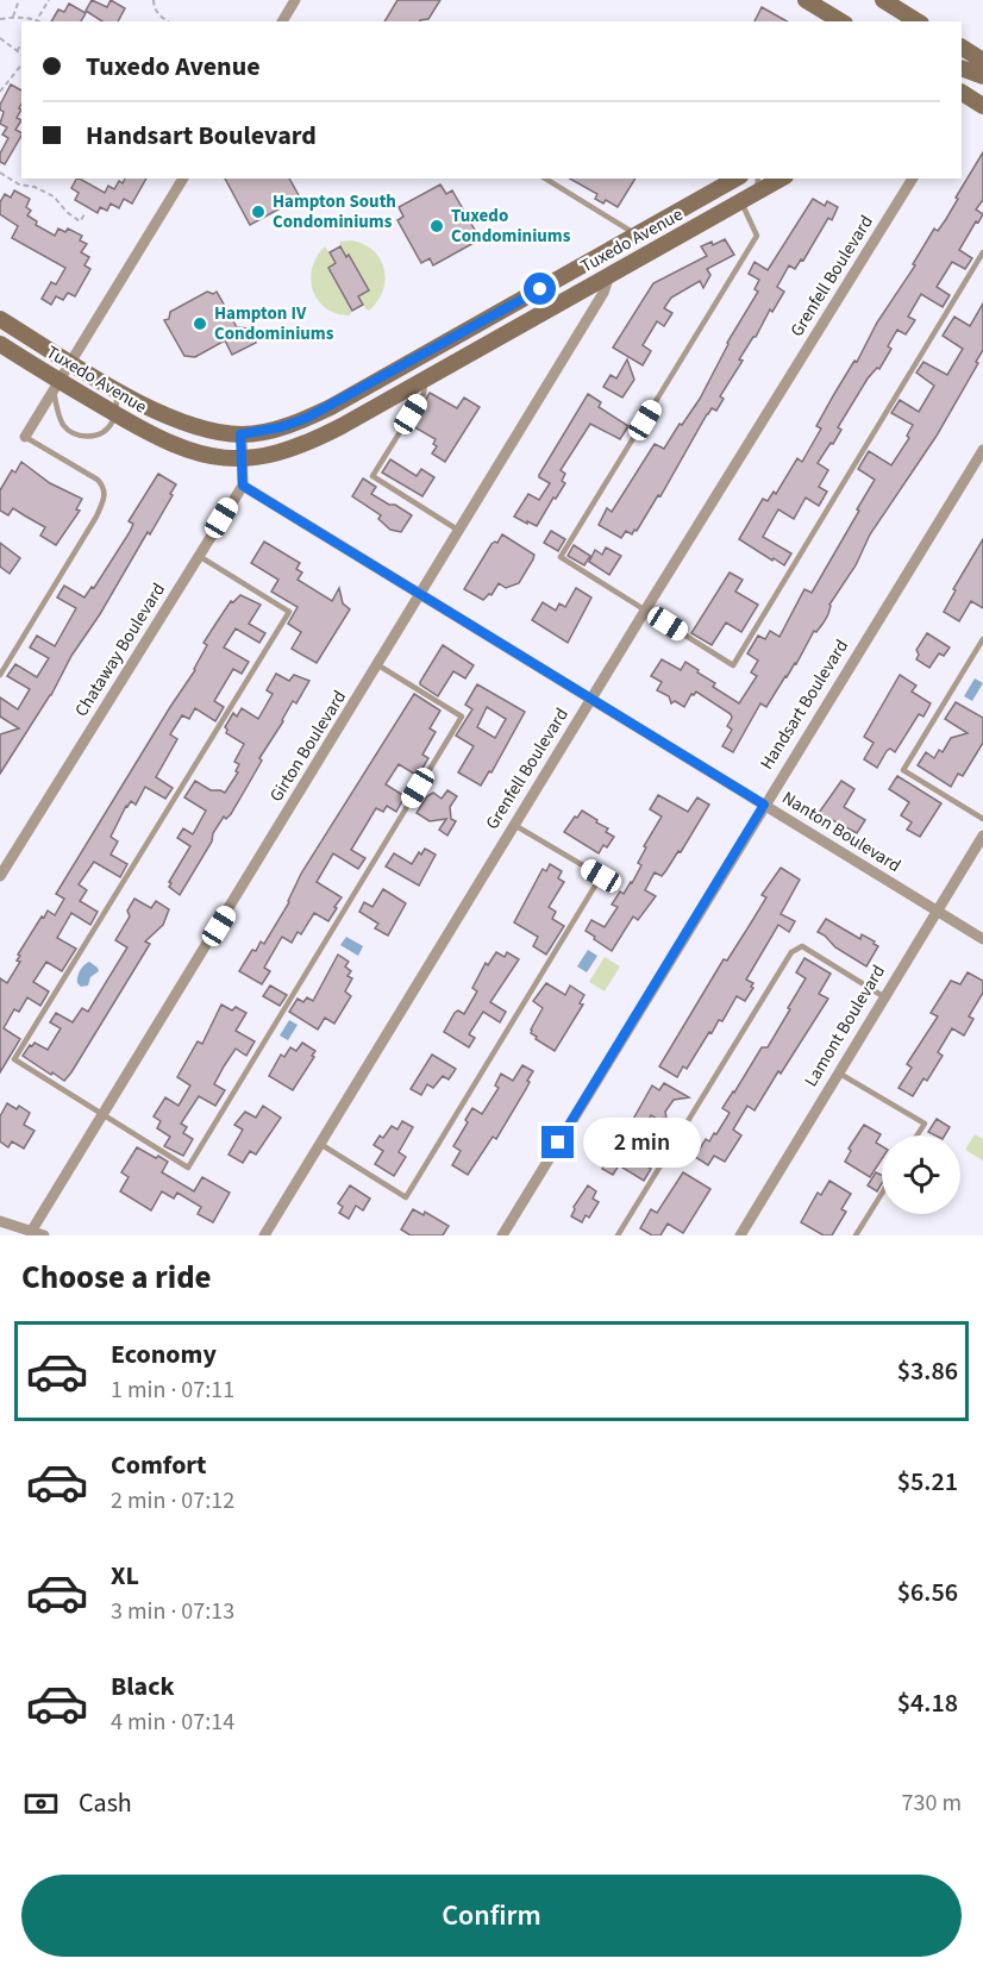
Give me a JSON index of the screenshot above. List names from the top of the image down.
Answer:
{
  "streets": {
    "main road": ["Tuxedo Avenue"],
    "street": [
      "Grenfell Boulevard",
      "Chataway Boulevard",
      "Handsart Boulevard",
      "Girton Boulevard",
      "Nanton Boulevard",
      "Lamont Boulevard"
    ]
  },
  "crossings": [
    ["Tuxedo Avenue", "Girton Boulevard"],
    ["Grenfell Boulevard", "Nanton Boulevard"],
    ["Chataway Boulevard", "Nanton Boulevard"],
    ["Handsart Boulevard", "Nanton Boulevard"],
    ["Girton Boulevard", "Nanton Boulevard"],
    ["Nanton Boulevard", "Lamont Boulevard"]
  ],
  "places": ["Hampton South Condominiums", "Tuxedo Condominiums", "Hampton IV Condominiums"],
  "page": {
    "banner": ["Tuxedo Avenue", "Handsart Boulevard"],
    "bubble": "2 min",
    "heading": "Choose a ride",
    "list": [
      {
        "name": "Economy",
        "note": "1 min · 07:11",
        "value": "$3.86"
      },
      {
        "name": "Comfort",
        "note": "2 min · 07:12",
        "value": "$5.21"
      },
      {
        "name": "XL",
        "note": "3 min · 07:13",
        "value": "$6.56"
      },
      {
        "name": "Black",
        "note": "4 min · 07:14",
        "value": "$4.18"
      }
    ],
    "pay": ["Cash", "730 m"],
    "buttons": "Confirm"
  }
}
